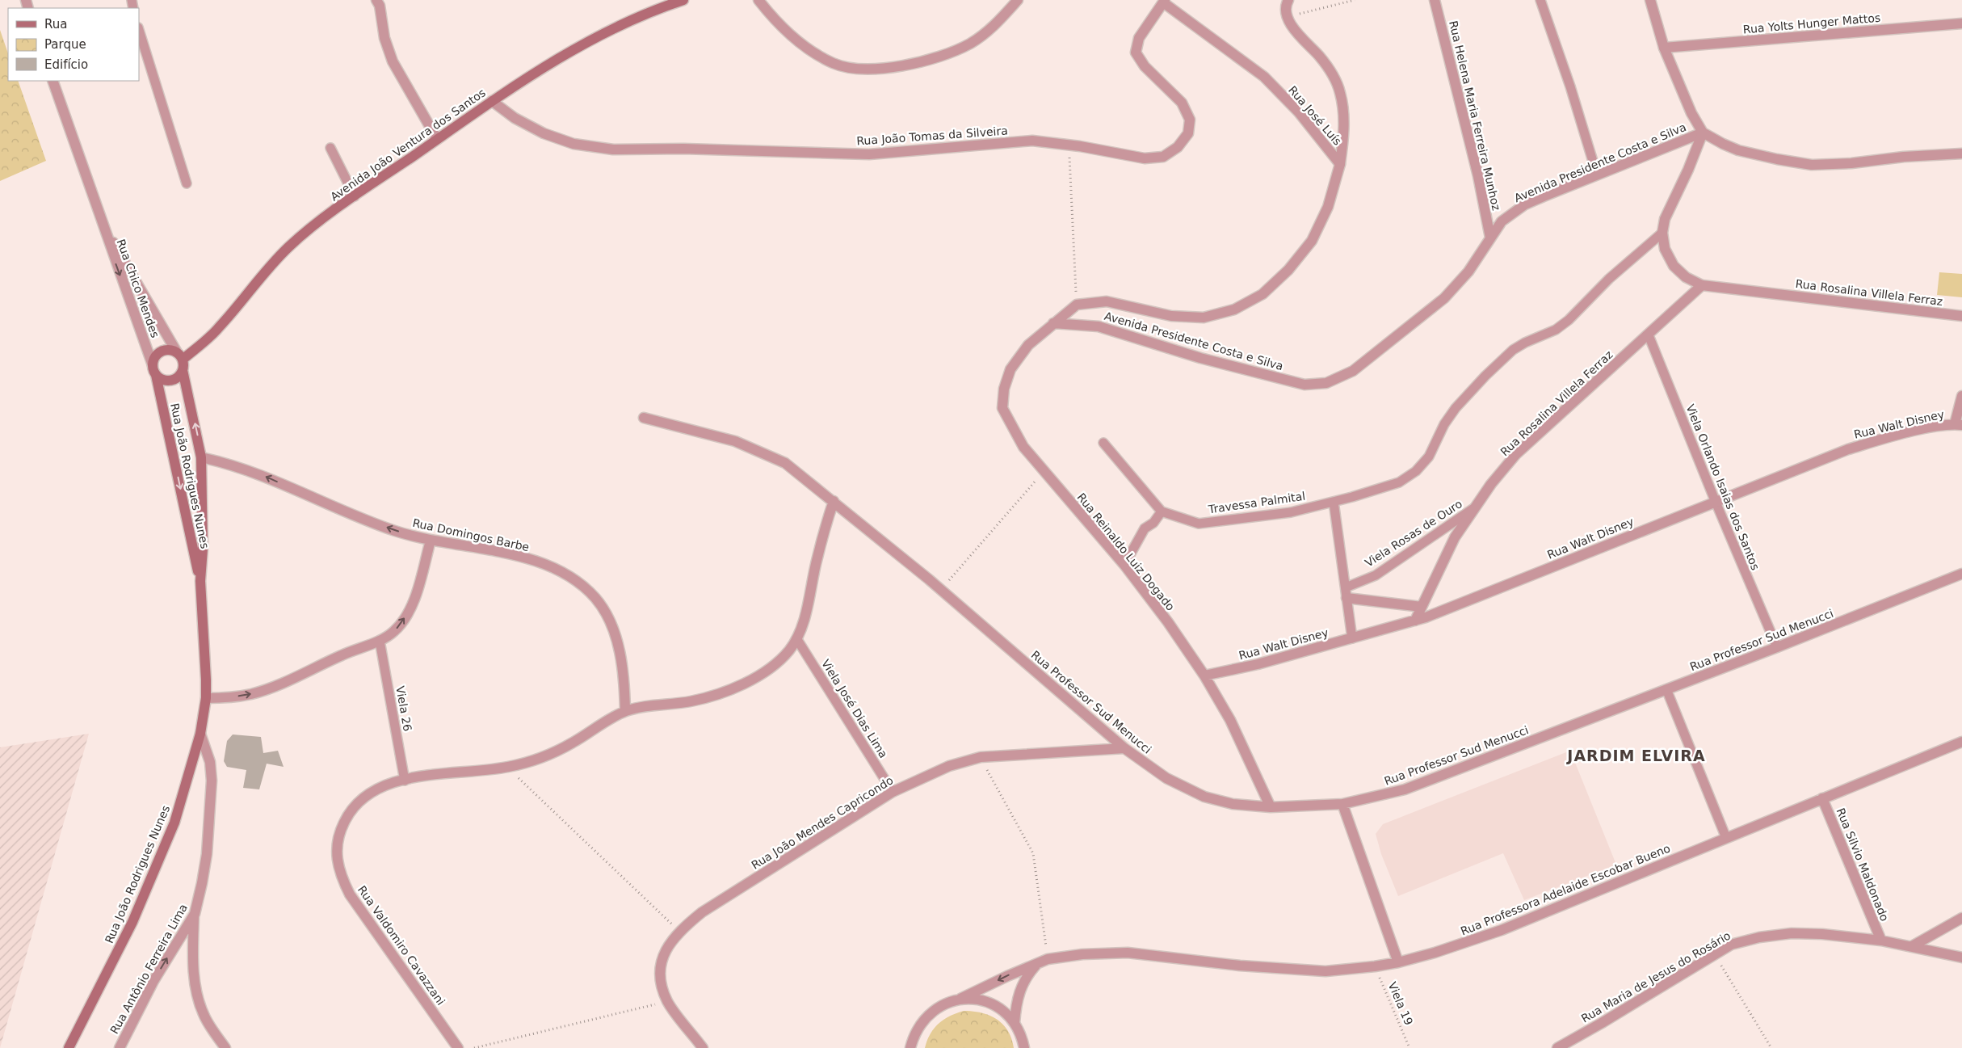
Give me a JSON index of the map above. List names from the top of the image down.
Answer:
{
  "streets": {
    "main road": ["Avenida João Ventura dos Santos", "Rua João Rodrigues Nunes"],
    "street": [
      "Rua Yolts Hunger Mattos",
      "Rua José Luís",
      "Rua Helena Maria Ferreira Munhoz",
      "Rua João Tomas da Silveira",
      "Avenida Presidente Costa e Silva",
      "Rua Chico Mendes",
      "Rua Rosalina Villela Ferraz",
      "Rua Walt Disney",
      "Rua Domingos Barbe",
      "Rua Reinaldo Luiz Dogado",
      "Rua Professor Sud Menucci",
      "Rua João Mendes Capricondo",
      "Rua Silvio Maldonado",
      "Rua Professora Adelaide Escobar Bueno",
      "Rua Valdomiro Cavazzani",
      "Rua Antônio Ferreira Lima",
      "Rua Maria de Jesus do Rosário"
    ],
    "lane": [
      "Viela Orlando Isaias dos Santos",
      "Travessa Palmital",
      "Viela Rosas de Ouro",
      "Viela 26",
      "Viela José Dias Lima"
    ],
    "path": ["Viela 19"]
  },
  "crossings": [
    ["Rua José Luís", "Rua João Tomas da Silveira"],
    ["Rua Helena Maria Ferreira Munhoz", "Avenida Presidente Costa e Silva"],
    ["Rua João Tomas da Silveira", "Avenida João Ventura dos Santos"],
    ["Avenida João Ventura dos Santos", "Rua Chico Mendes"],
    ["Avenida João Ventura dos Santos", "Rua João Rodrigues Nunes"],
    ["Avenida Presidente Costa e Silva", "Rua Rosalina Villela Ferraz"],
    ["Avenida Presidente Costa e Silva", "Rua Reinaldo Luiz Dogado"],
    ["Rua Chico Mendes", "Rua João Rodrigues Nunes"],
    ["Rua Rosalina Villela Ferraz", "Rua Walt Disney"],
    ["Rua Rosalina Villela Ferraz", "Viela Orlando Isaias dos Santos"],
    ["Rua Rosalina Villela Ferraz", "Travessa Palmital"],
    ["Rua Rosalina Villela Ferraz", "Viela Rosas de Ouro"],
    ["Rua Walt Disney", "Viela Orlando Isaias dos Santos"],
    ["Rua Walt Disney", "Rua Reinaldo Luiz Dogado"],
    ["Rua João Rodrigues Nunes", "Rua Domingos Barbe"],
    ["Rua João Rodrigues Nunes", "Rua Antônio Ferreira Lima"],
    ["Viela Orlando Isaias dos Santos", "Rua Professor Sud Menucci"],
    ["Rua Domingos Barbe", "Rua Valdomiro Cavazzani"],
    ["Rua Reinaldo Luiz Dogado", "Rua Professor Sud Menucci"],
    ["Rua Professor Sud Menucci", "Rua João Mendes Capricondo"],
    ["Rua Professor Sud Menucci", "Rua Valdomiro Cavazzani"],
    ["Viela 26", "Rua Valdomiro Cavazzani"],
    ["Viela José Dias Lima", "Rua João Mendes Capricondo"],
    ["Viela José Dias Lima", "Rua Valdomiro Cavazzani"],
    ["Rua Silvio Maldonado", "Rua Professora Adelaide Escobar Bueno"],
    ["Rua Silvio Maldonado", "Rua Maria de Jesus do Rosário"],
    ["Rua Professora Adelaide Escobar Bueno", "Viela 19"]
  ],
  "one_way": ["Rua Domingos Barbe", "Rua Antônio Ferreira Lima"],
  "districts": ["JARDIM ELVIRA"],
  "legend": ["Rua", "Parque", "Edifício"]
}
